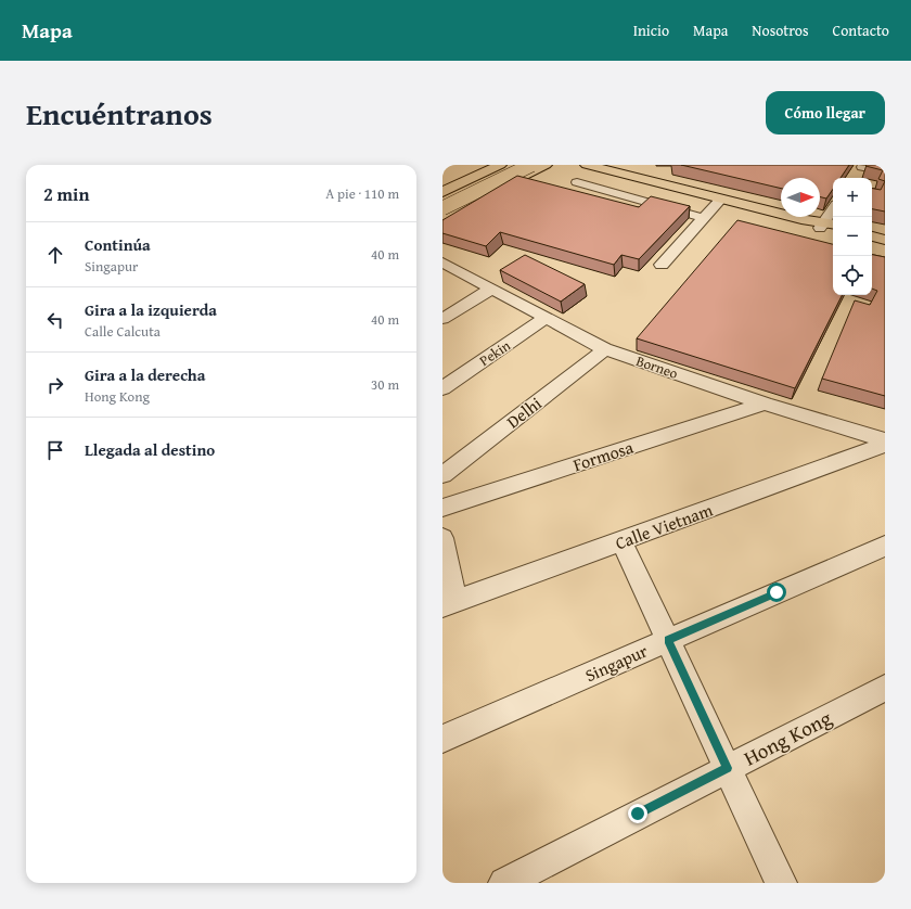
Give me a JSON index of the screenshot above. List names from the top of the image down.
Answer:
{
  "streets": {
    "street": [
      "Pekin",
      "Borneo",
      "Delhi",
      "Formosa",
      "Calle Vietnam",
      "Singapur",
      "Hong Kong"
    ]
  },
  "crossings": [
    ["Pekin", "Borneo"],
    ["Borneo", "Delhi"],
    ["Borneo", "Formosa"]
  ],
  "north": "right",
  "page": {
    "header": "Mapa",
    "nav": [
      "Inicio",
      "Mapa",
      "Nosotros",
      "Contacto"
    ],
    "title": "Encuéntranos",
    "buttons": "Cómo llegar",
    "heading": ["2 min", "A pie · 110 m"],
    "map_buttons": ["+", "−"],
    "list": [
      ["Continúa", "Singapur", "40 m"],
      ["Gira a la izquierda", "Calle Calcuta", "40 m"],
      ["Gira a la derecha", "Hong Kong", "30 m"],
      "Llegada al destino"
    ]
  }
}
